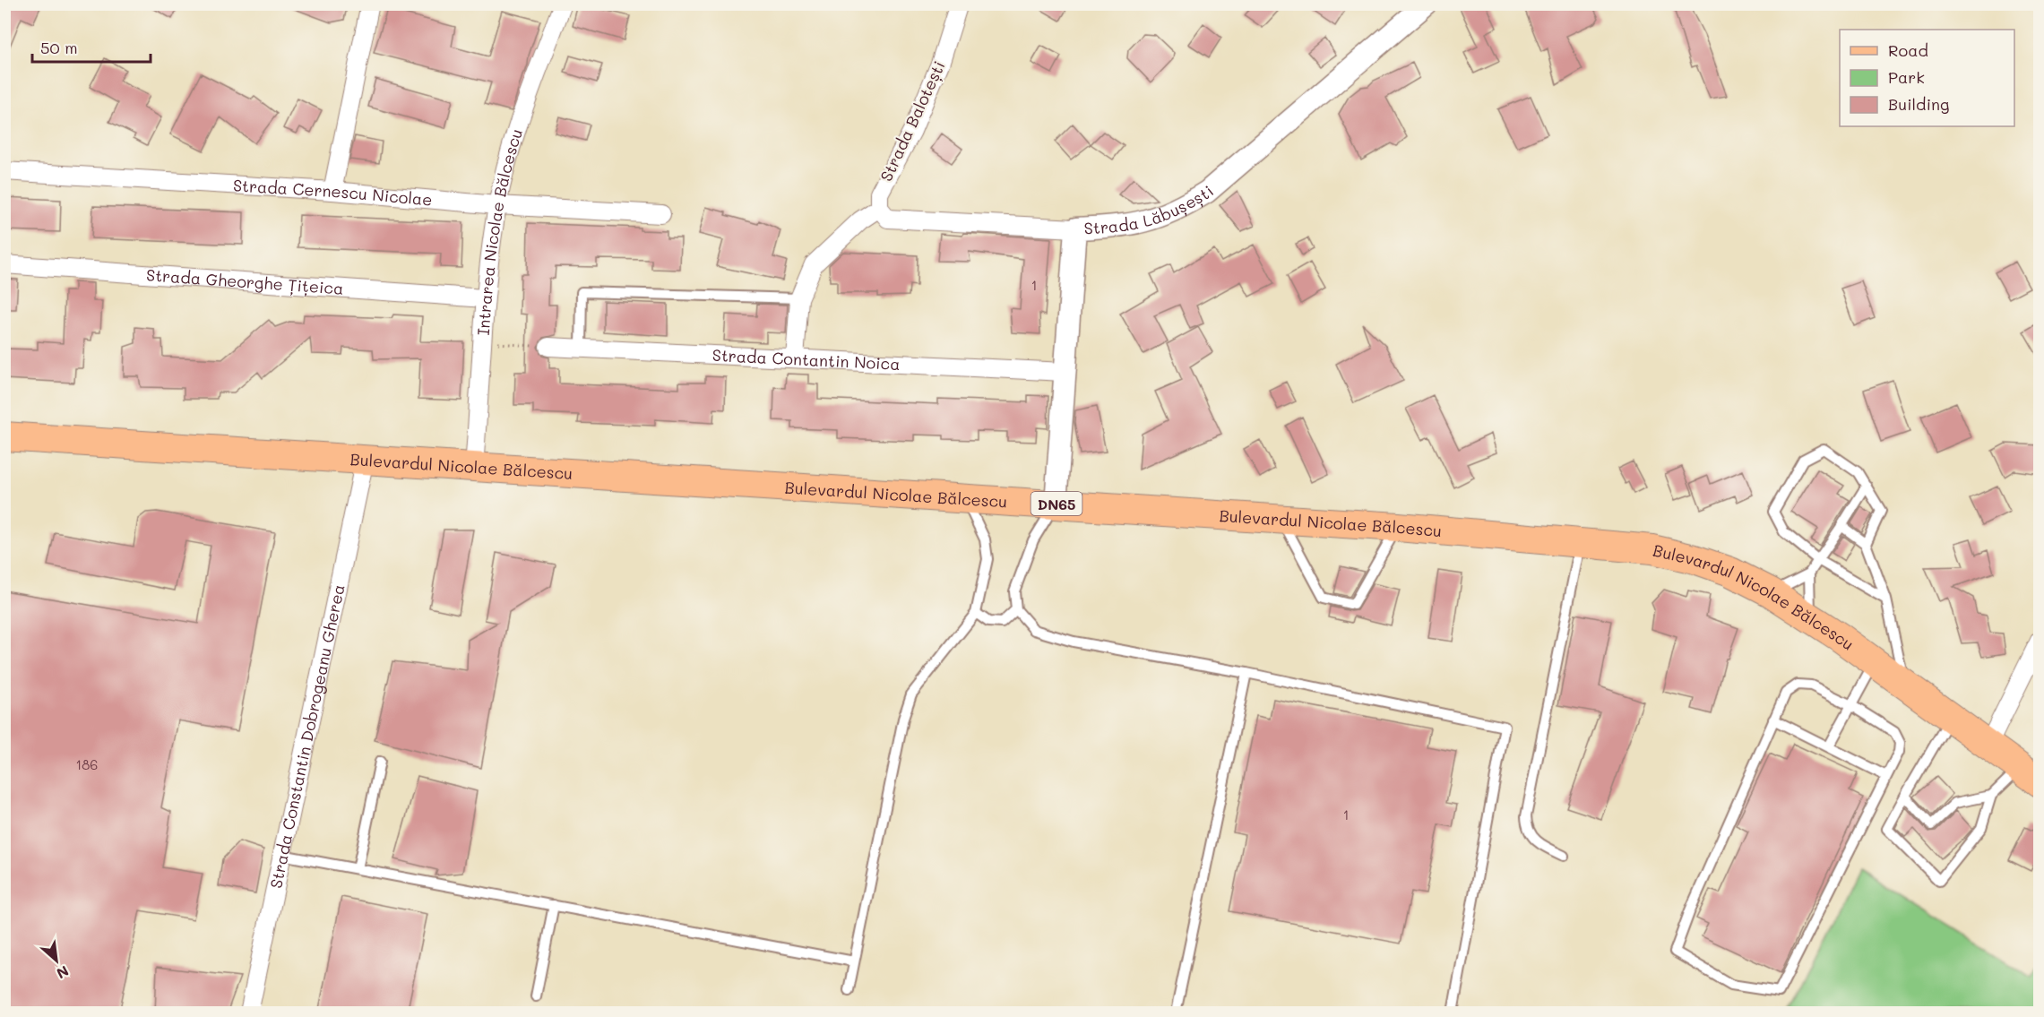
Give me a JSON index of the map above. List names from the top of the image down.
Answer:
{
  "streets": {
    "main road": ["Bulevardul Nicolae Bălcescu", "DN65"],
    "street": [
      "Strada Balotești",
      "Strada Cernescu Nicolae",
      "Strada Lăbușești",
      "Intrarea Nicolae Bălcescu",
      "Strada Gheorghe Țițeica",
      "Strada Contantin Noica",
      "Strada Constantin Dobrogeanu Gherea"
    ]
  },
  "crossings": [
    ["Strada Cernescu Nicolae", "Intrarea Nicolae Bălcescu"],
    ["Strada Lăbușești", "Strada Contantin Noica"],
    ["Strada Lăbușești", "Bulevardul Nicolae Bălcescu"],
    ["Intrarea Nicolae Bălcescu", "Strada Gheorghe Țițeica"],
    ["Intrarea Nicolae Bălcescu", "Bulevardul Nicolae Bălcescu"],
    ["Bulevardul Nicolae Bălcescu", "Strada Constantin Dobrogeanu Gherea"]
  ],
  "house_numbers": ["1", "186", "1"],
  "legend": ["Road", "Park", "Building"],
  "scale_bar": "50 m",
  "north": "bottom right"
}
